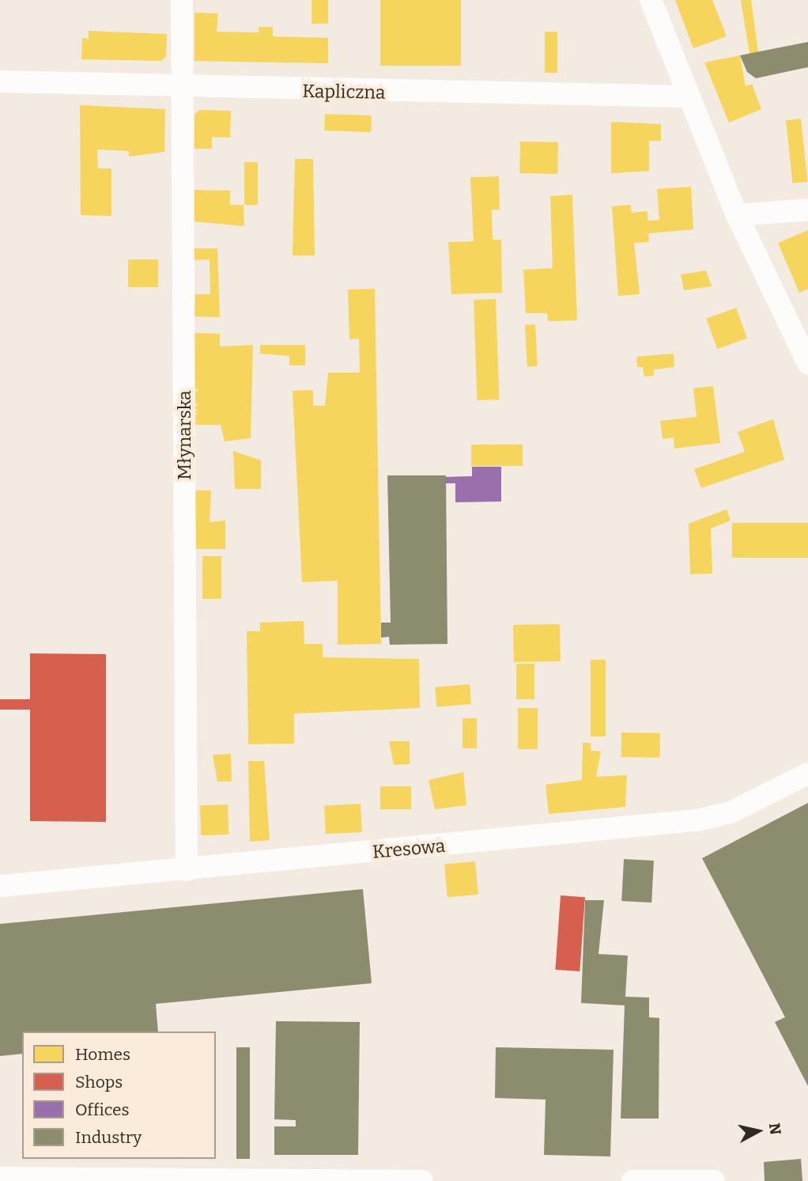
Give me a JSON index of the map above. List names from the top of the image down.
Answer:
{
  "streets": {
    "street": ["Kapliczna", "Młynarska", "Kresowa"]
  },
  "crossings": [
    ["Kapliczna", "Młynarska"],
    ["Młynarska", "Kresowa"]
  ],
  "legend": [
    "Homes",
    "Shops",
    "Offices",
    "Industry"
  ],
  "north": "right"
}
